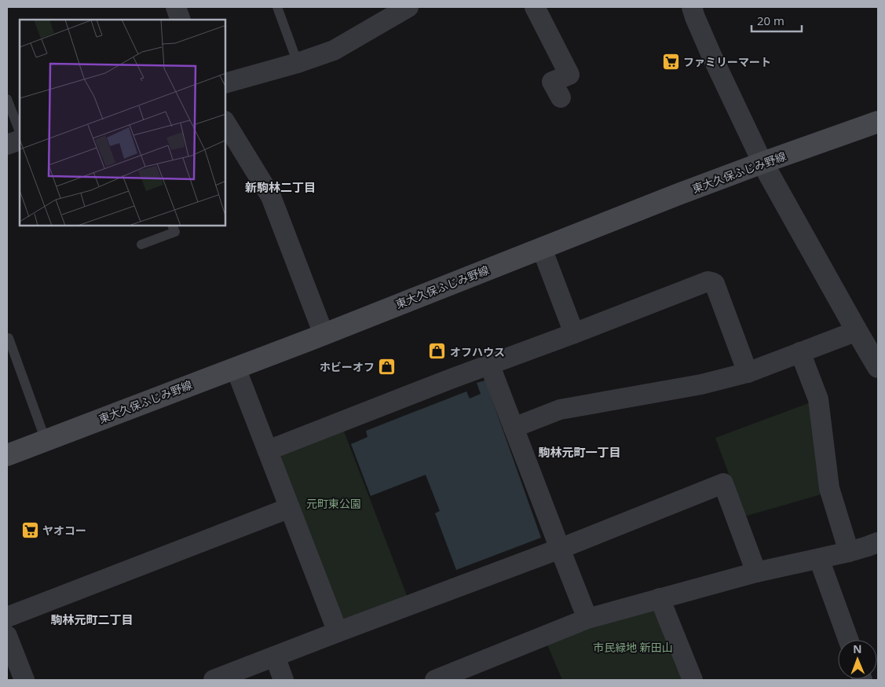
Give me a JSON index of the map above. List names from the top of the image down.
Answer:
{
  "streets": {
    "main road": ["東大久保ふじみ野線"]
  },
  "districts": ["新駒林二丁目", "駒林元町一丁目", "駒林元町二丁目"],
  "parks": ["元町東公園", "市民緑地 新田山"],
  "places": {
    "supermarket": ["ファミリーマート", "ヤオコー"],
    "shop": ["オフハウス", "ホビーオフ"]
  },
  "scale_bar": "20 m",
  "north": "top"
}
